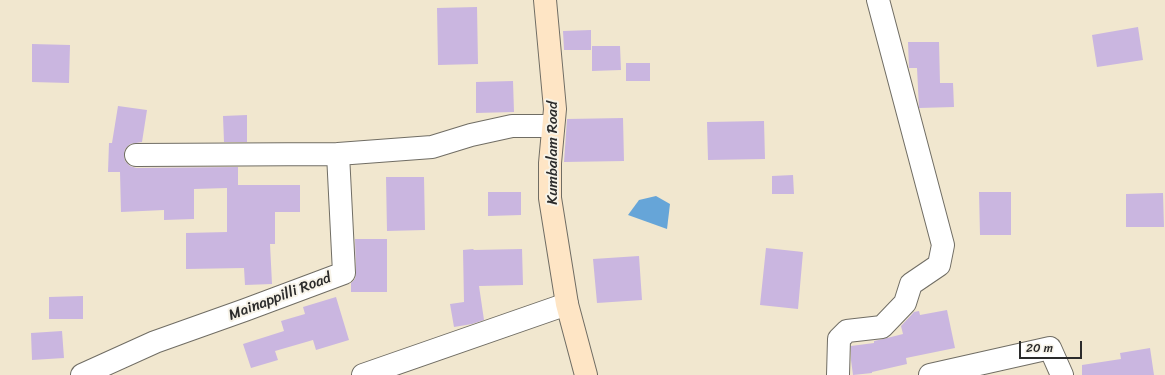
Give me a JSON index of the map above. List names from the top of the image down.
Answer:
{
  "streets": {
    "main road": ["Kumbalam Road"],
    "street": ["Mainappilli Road"]
  },
  "scale_bar": "20 m"
}
